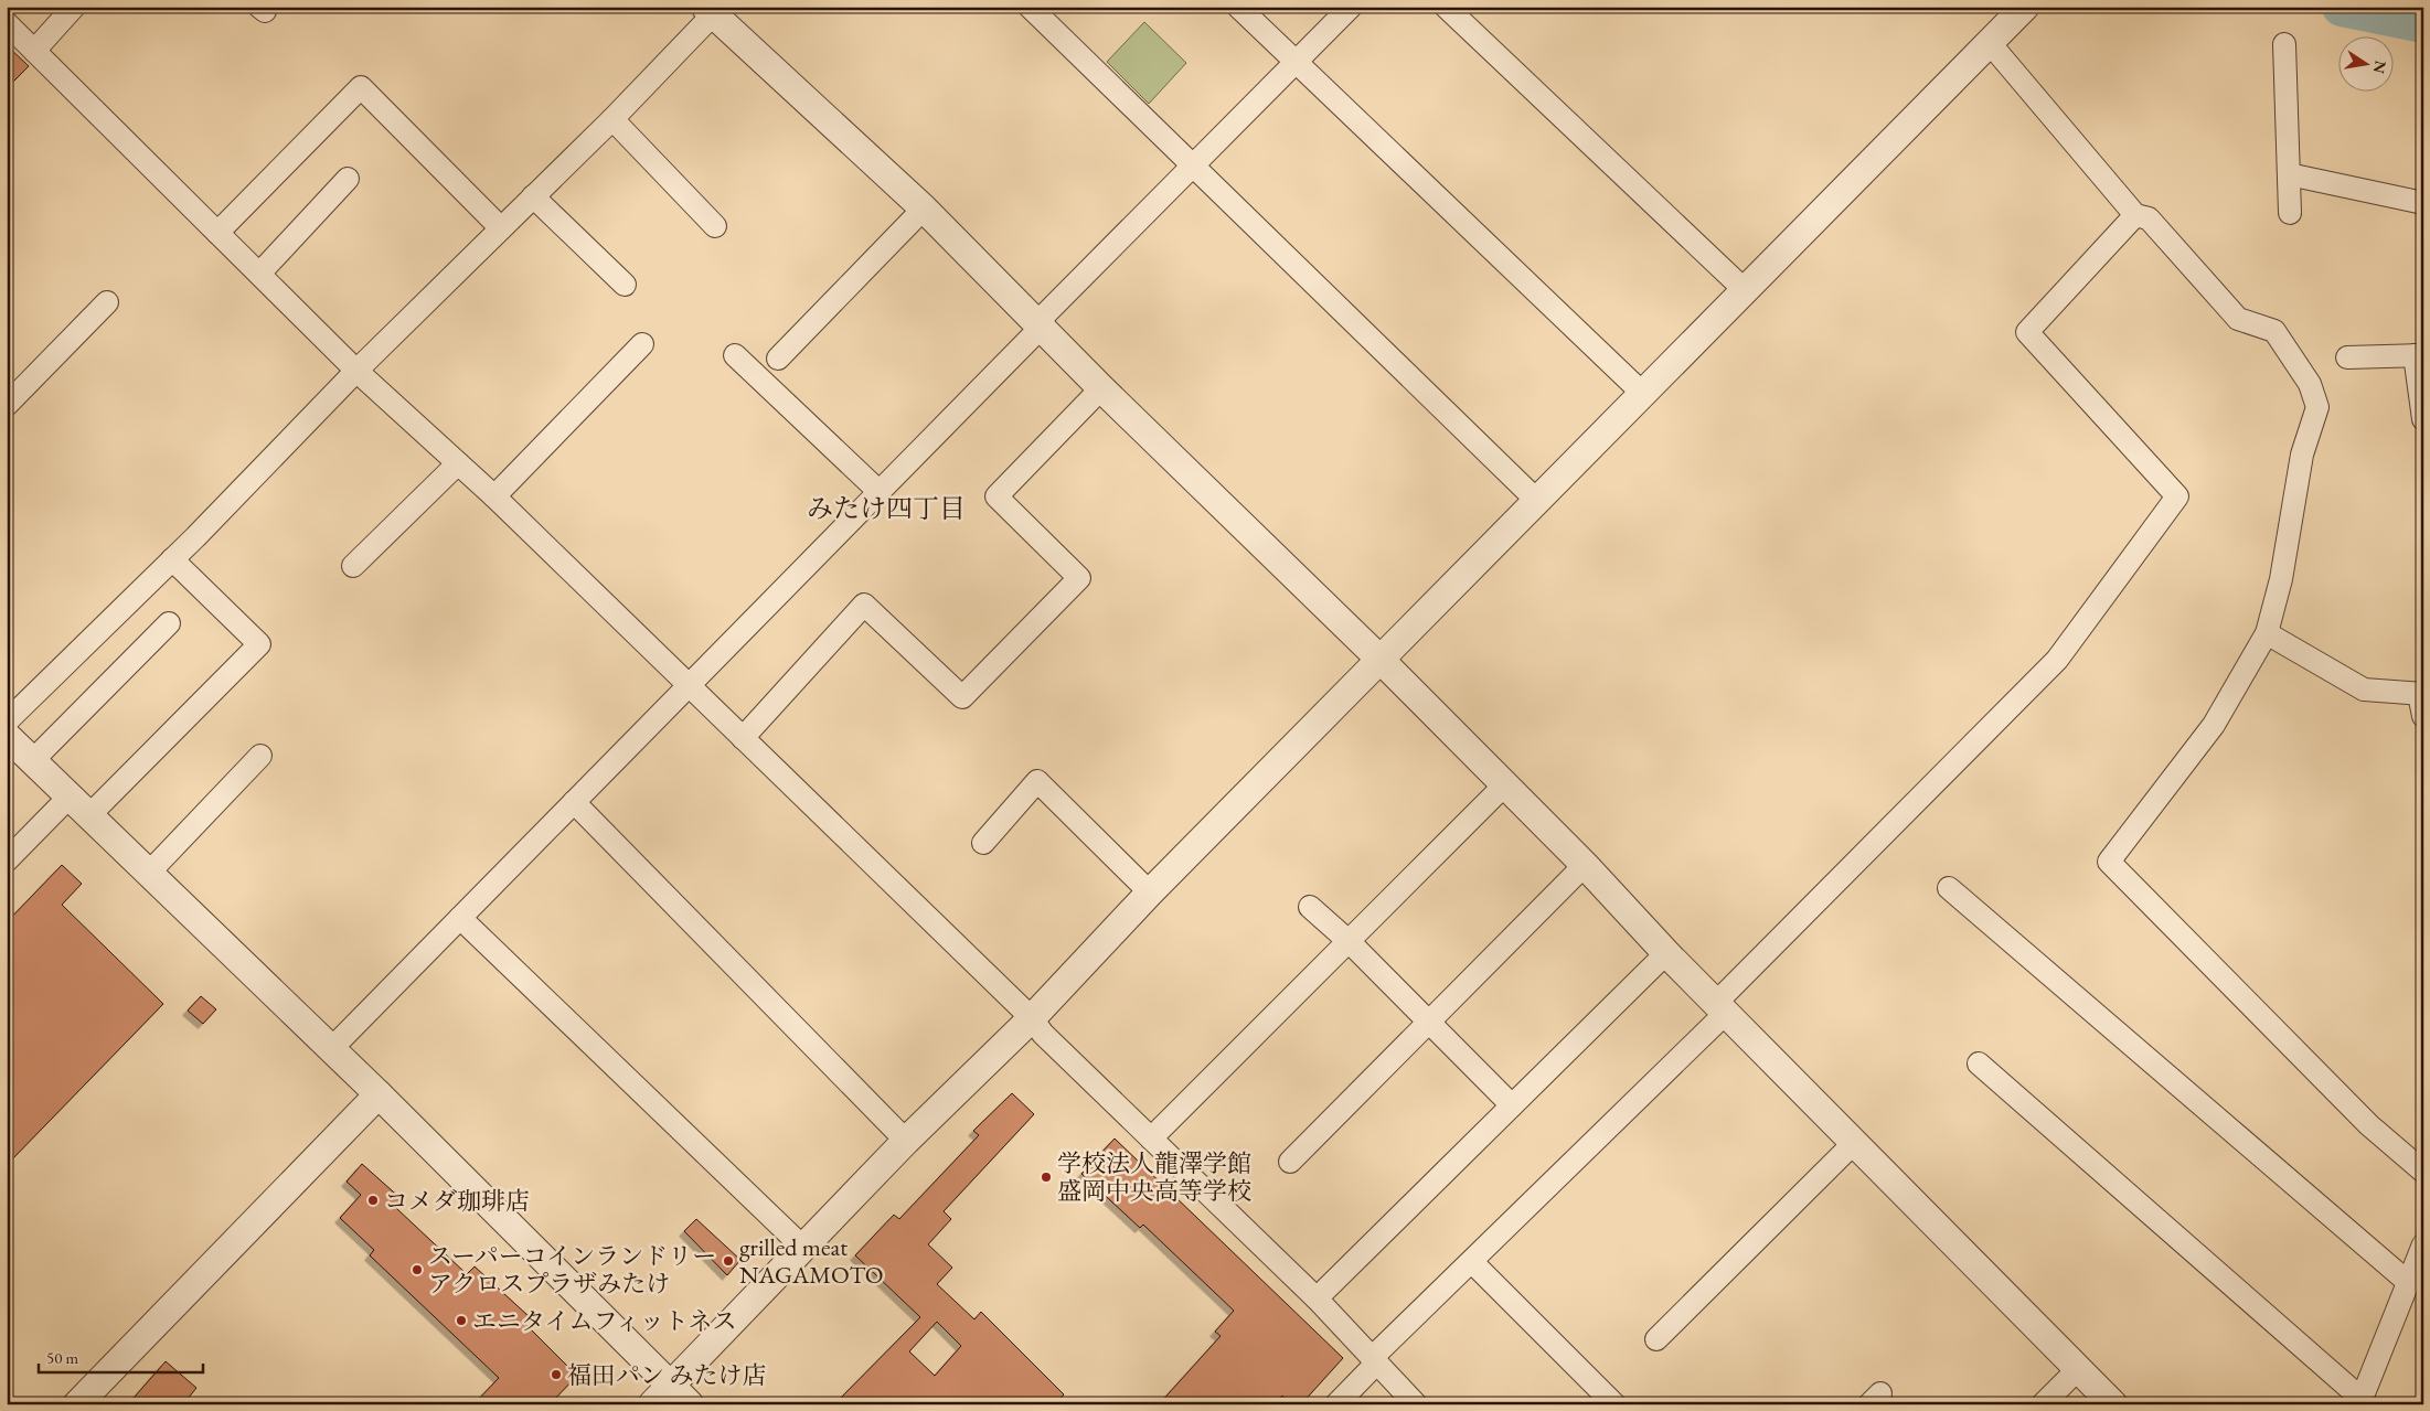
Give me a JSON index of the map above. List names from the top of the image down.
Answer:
{
  "districts": ["みたけ四丁目"],
  "places": [
    "学校法人龍澤学館 盛岡中央高等学校",
    "コメダ珈琲店",
    "grilled meat NAGAMOTO",
    "スーパーコインランドリー アクロスプラザみたけ",
    "エニタイムフィットネス",
    "福田パン みたけ店"
  ],
  "scale_bar": "50 m",
  "north": "right"
}
